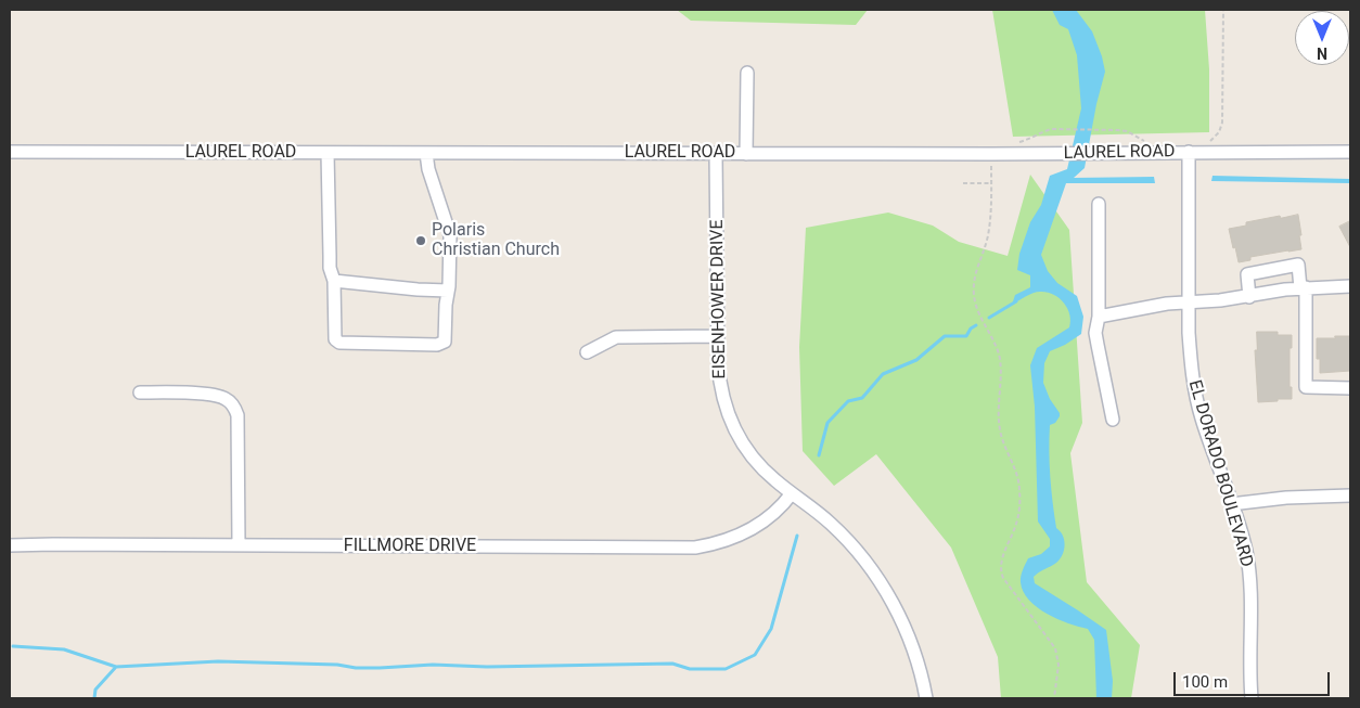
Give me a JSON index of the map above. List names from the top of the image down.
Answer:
{
  "streets": {
    "street": [
      "LAUREL ROAD",
      "EISENHOWER DRIVE",
      "EL DORADO BOULEVARD",
      "FILLMORE DRIVE"
    ]
  },
  "crossings": [
    ["LAUREL ROAD", "EISENHOWER DRIVE"],
    ["LAUREL ROAD", "EL DORADO BOULEVARD"],
    ["EISENHOWER DRIVE", "FILLMORE DRIVE"]
  ],
  "places": ["Polaris Christian Church"],
  "scale_bar": "100 m",
  "north": "bottom"
}
